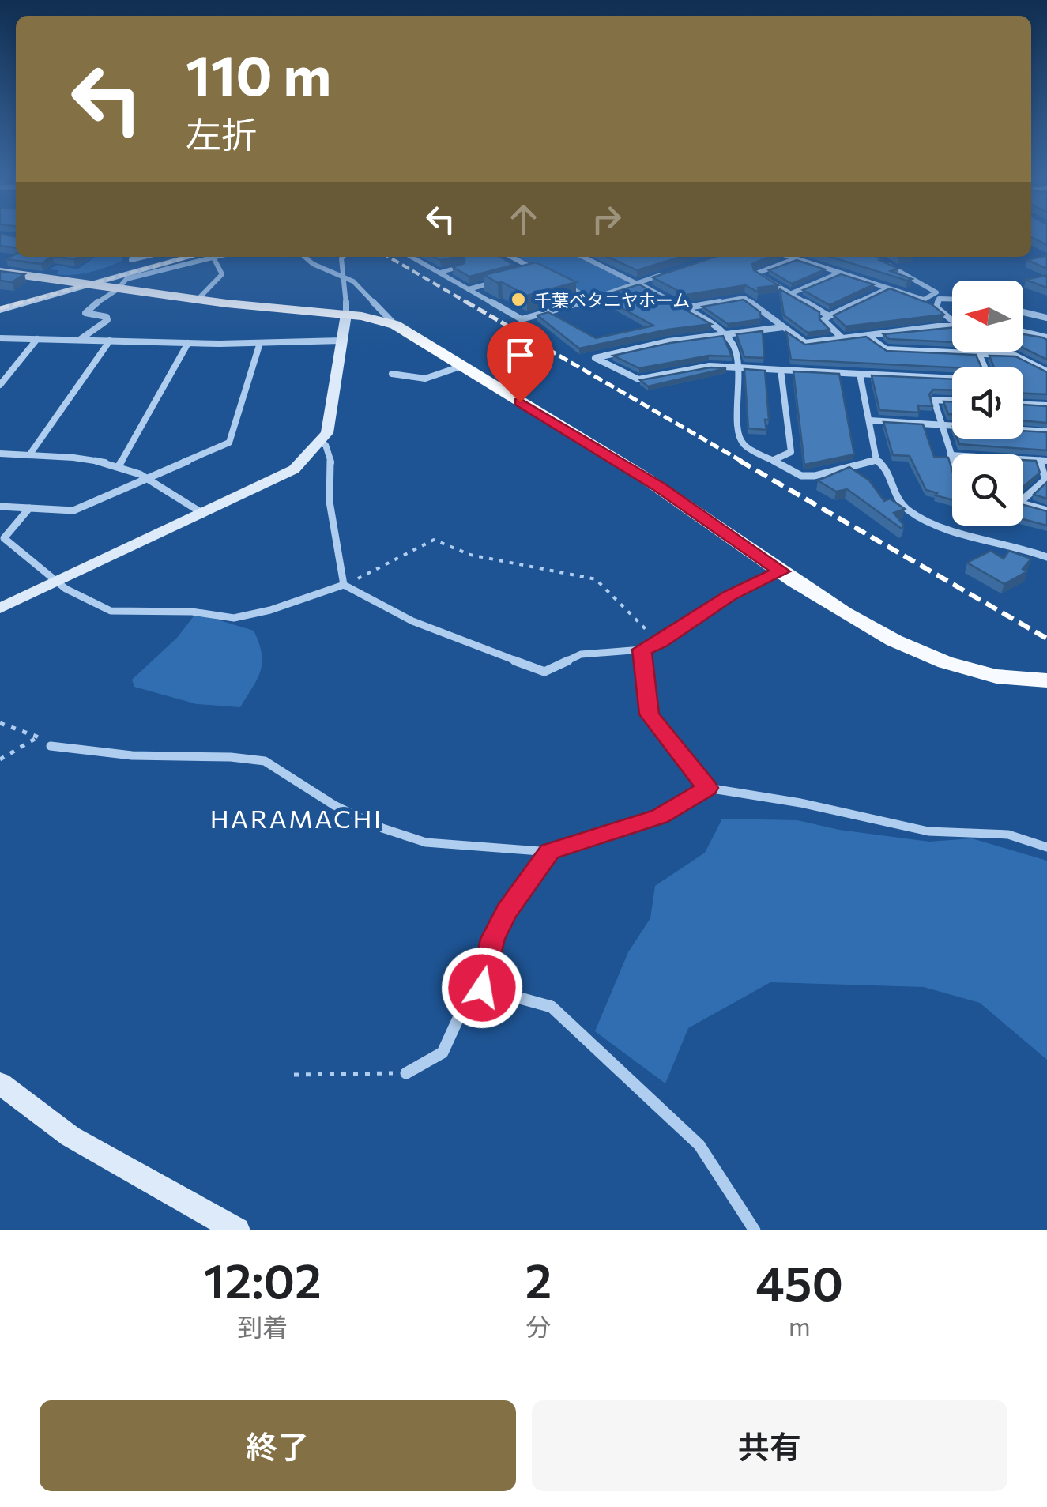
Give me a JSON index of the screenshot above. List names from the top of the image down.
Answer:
{
  "districts": ["HARAMACHI"],
  "places": ["千葉ベタニヤホーム"],
  "north": "left",
  "page": {
    "turn": ["110 m", "左折"],
    "eta": [
      "12:02",
      "到着",
      "2",
      "分",
      "450",
      "m"
    ],
    "buttons": ["終了", "共有"]
  }
}
